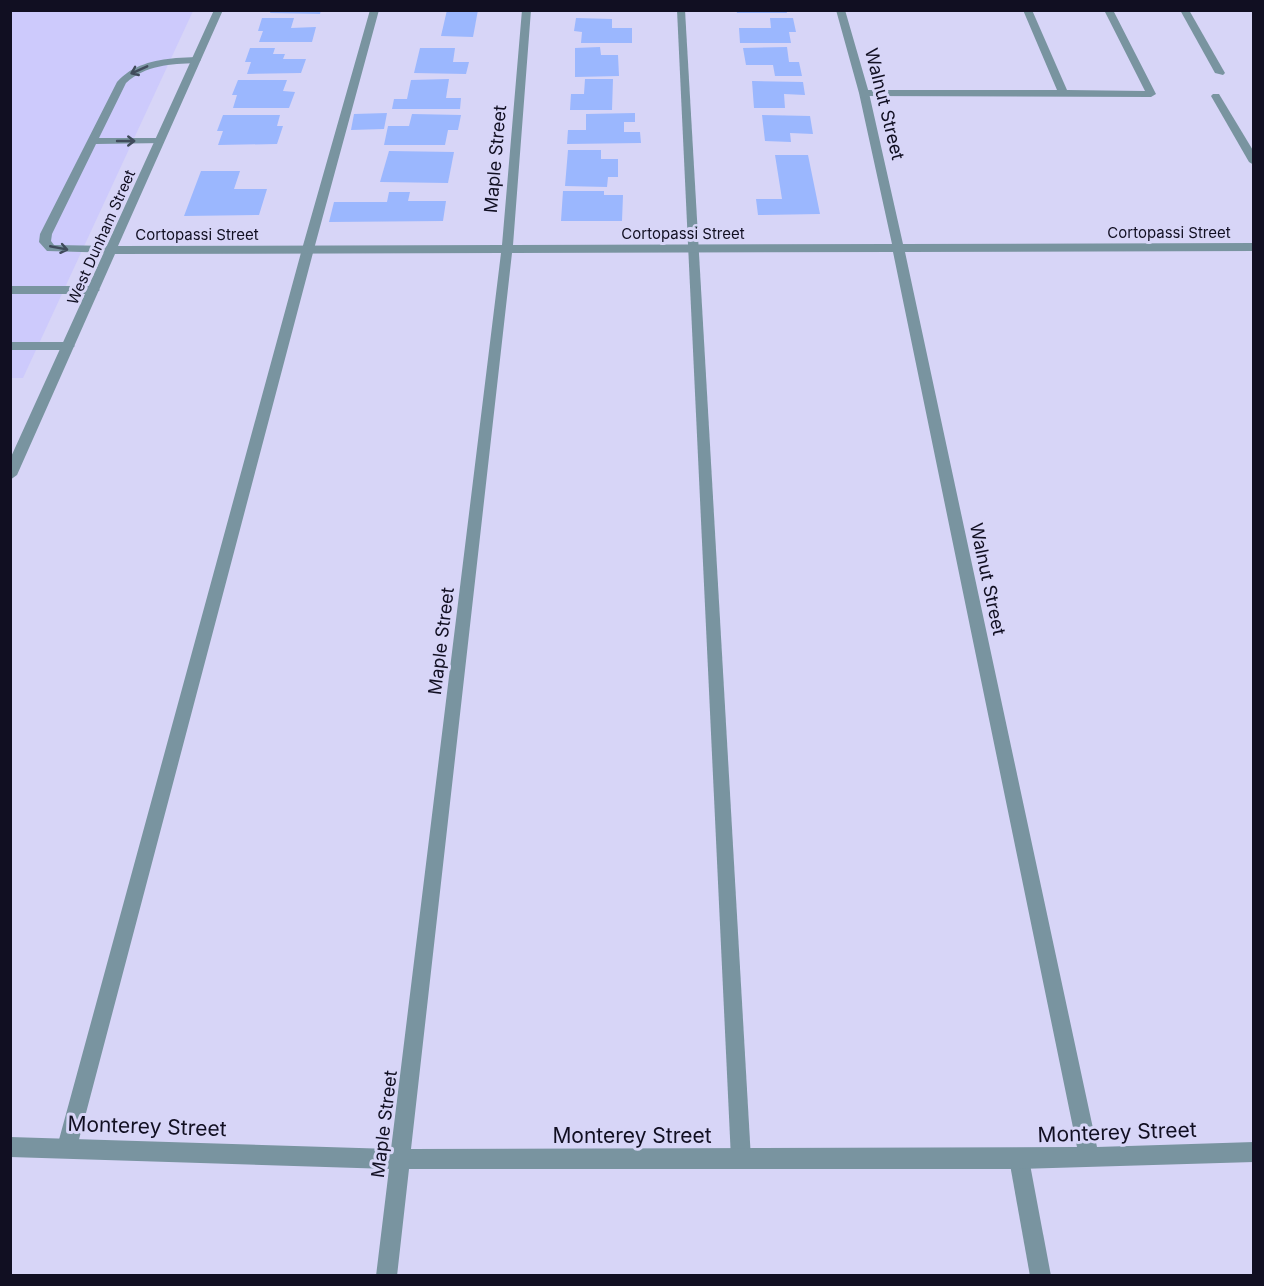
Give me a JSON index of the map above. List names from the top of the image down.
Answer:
{
  "streets": {
    "street": [
      "Walnut Street",
      "Maple Street",
      "Cortopassi Street",
      "West Dunham Street",
      "Monterey Street"
    ]
  },
  "crossings": [
    ["Walnut Street", "Cortopassi Street"],
    ["Walnut Street", "Monterey Street"],
    ["Maple Street", "Cortopassi Street"],
    ["Maple Street", "Monterey Street"],
    ["Cortopassi Street", "West Dunham Street"]
  ]
}
